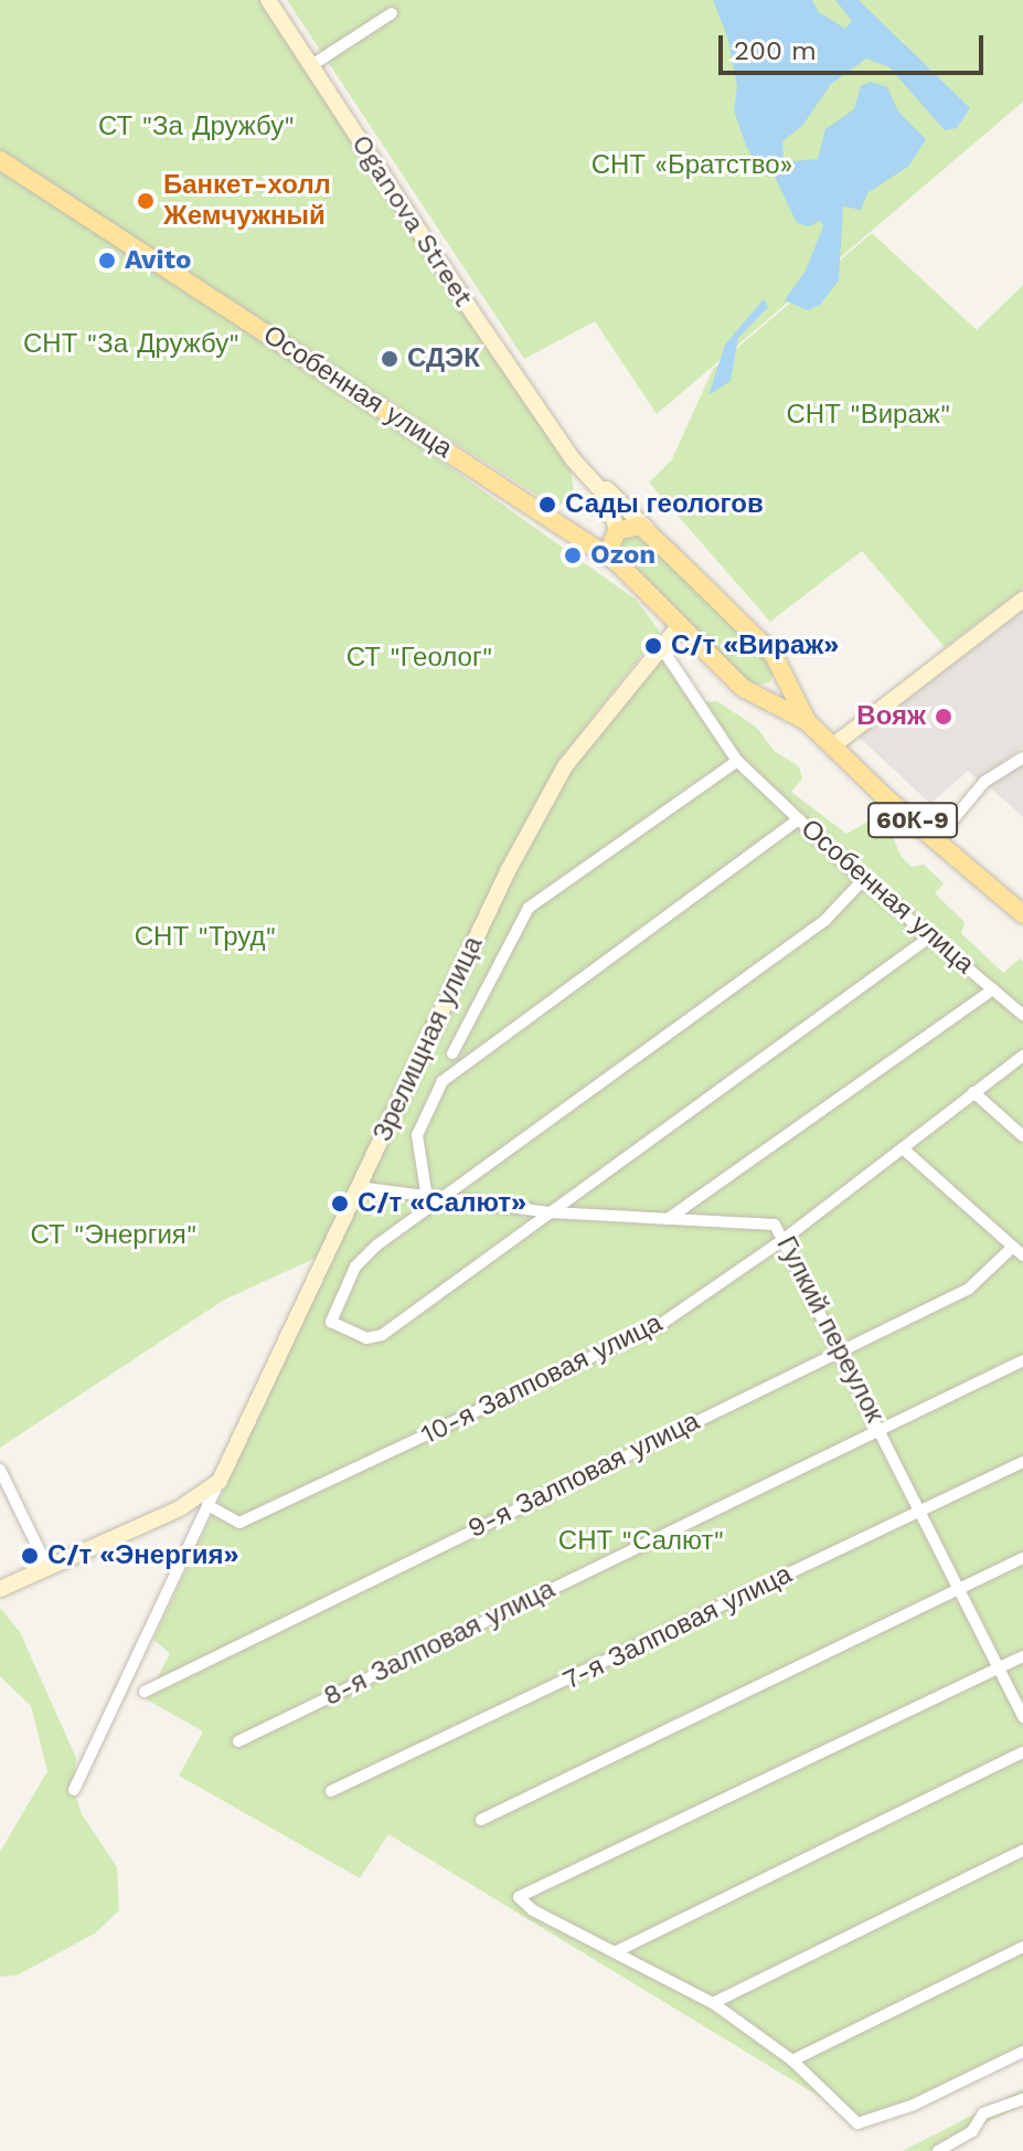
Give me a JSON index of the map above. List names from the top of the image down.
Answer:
{
  "streets": {
    "main road": ["Особенная улица", "60К-9"],
    "street": [
      "Oganova Street",
      "Зрелищная улица",
      "Гулкий переулок",
      "10-я Залповая улица",
      "9-я Залповая улица",
      "7-я Залповая улица",
      "8-я Залповая улица"
    ]
  },
  "crossings": [
    ["Особенная улица", "60К-9"],
    ["Особенная улица", "Зрелищная улица"],
    ["Зрелищная улица", "Гулкий переулок"],
    ["Зрелищная улица", "10-я Залповая улица"],
    ["Гулкий переулок", "10-я Залповая улица"],
    ["Гулкий переулок", "9-я Залповая улица"],
    ["Гулкий переулок", "7-я Залповая улица"],
    ["Гулкий переулок", "8-я Залповая улица"]
  ],
  "parks": [
    "СТ \"За Дружбу\"",
    "СНТ «Братство»",
    "СНТ \"За Дружбу\"",
    "СНТ \"Вираж\"",
    "СТ \"Геолог\"",
    "СНТ \"Труд\"",
    "СТ \"Энергия\"",
    "СНТ \"Салют\""
  ],
  "places": [
    "Банкет-холл Жемчужный",
    "Avito",
    "СДЭК",
    "Сады геологов",
    "Ozon",
    "С/т «Вираж»",
    "Вояж",
    "С/т «Салют»",
    "С/т «Энергия»"
  ],
  "scale_bar": "200 m"
}
